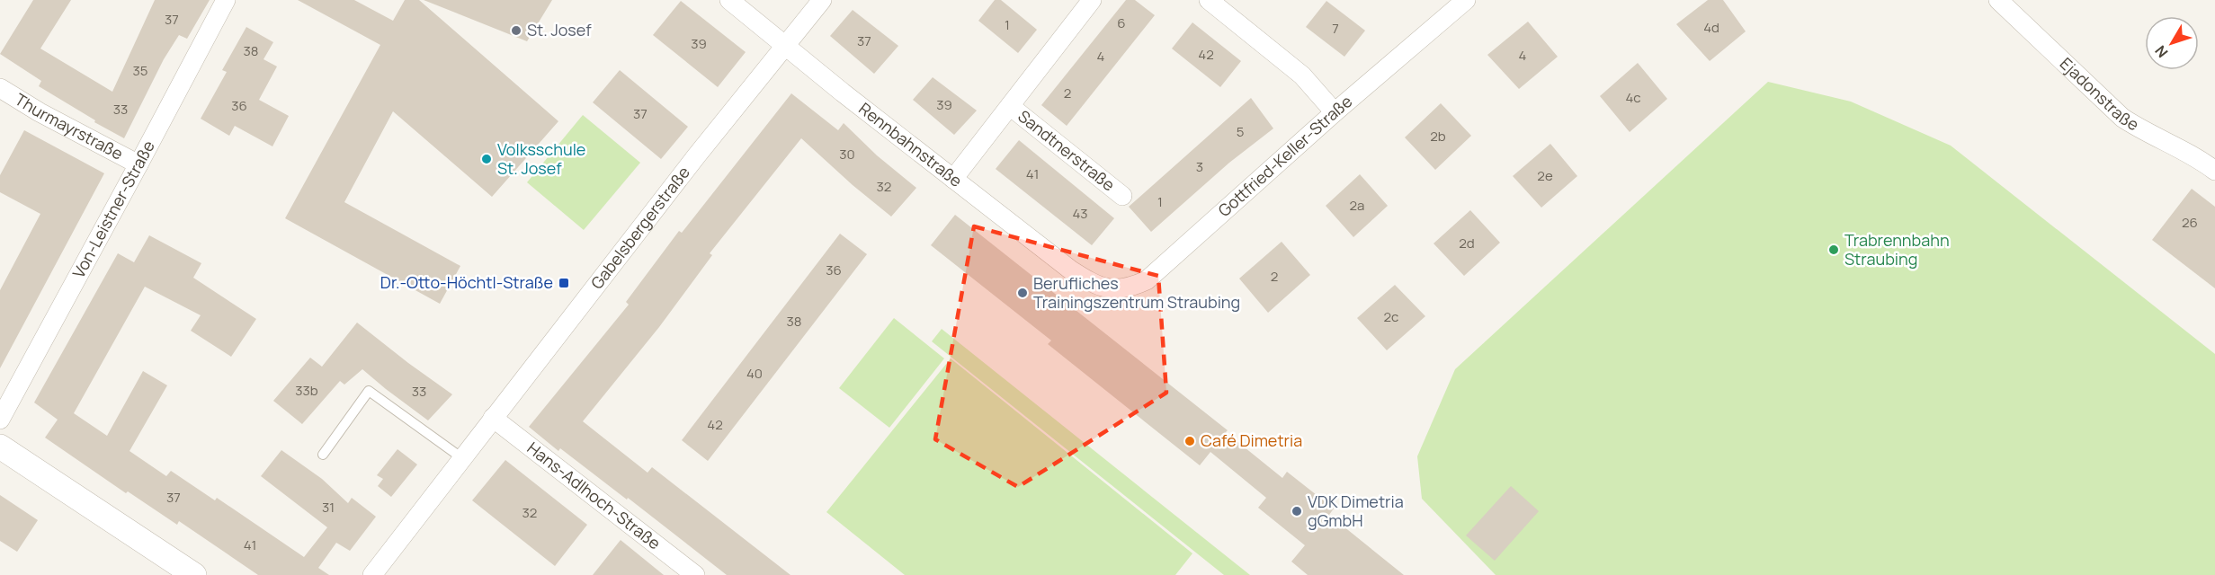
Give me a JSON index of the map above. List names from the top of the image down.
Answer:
{
  "streets": {
    "street": [
      "Ejadonstraße",
      "Thurmayrstraße",
      "Rennbahnstraße",
      "Sandtnerstraße",
      "Gottfried-Keller-Straße",
      "Von-Leistner-Straße",
      "Gabelsbergerstraße",
      "Hans-Adlhoch-Straße"
    ]
  },
  "crossings": [
    ["Thurmayrstraße", "Von-Leistner-Straße"],
    ["Rennbahnstraße", "Sandtnerstraße"],
    ["Rennbahnstraße", "Gottfried-Keller-Straße"],
    ["Rennbahnstraße", "Gabelsbergerstraße"],
    ["Gabelsbergerstraße", "Hans-Adlhoch-Straße"]
  ],
  "places": {
    "other": [
      "St. Josef",
      "Volksschule St. Josef",
      "Trabrennbahn Straubing",
      "Berufliches Trainingszentrum Straubing",
      "Café Dimetria",
      "VDK Dimetria gGmbH"
    ],
    "transit": ["Dr.-Otto-Höchtl-Straße"]
  },
  "house_numbers": [
    "37",
    "6",
    "1",
    "4d",
    "7",
    "37",
    "39",
    "38",
    "42",
    "4",
    "4",
    "35",
    "2",
    "4c",
    "39",
    "36",
    "33",
    "37",
    "5",
    "2b",
    "30",
    "3",
    "41",
    "2e",
    "32",
    "1",
    "2a",
    "43",
    "26",
    "2d",
    "36",
    "2",
    "2c",
    "38",
    "40",
    "33b",
    "33",
    "42",
    "37",
    "31",
    "32",
    "41"
  ],
  "north": "bottom left"
}
